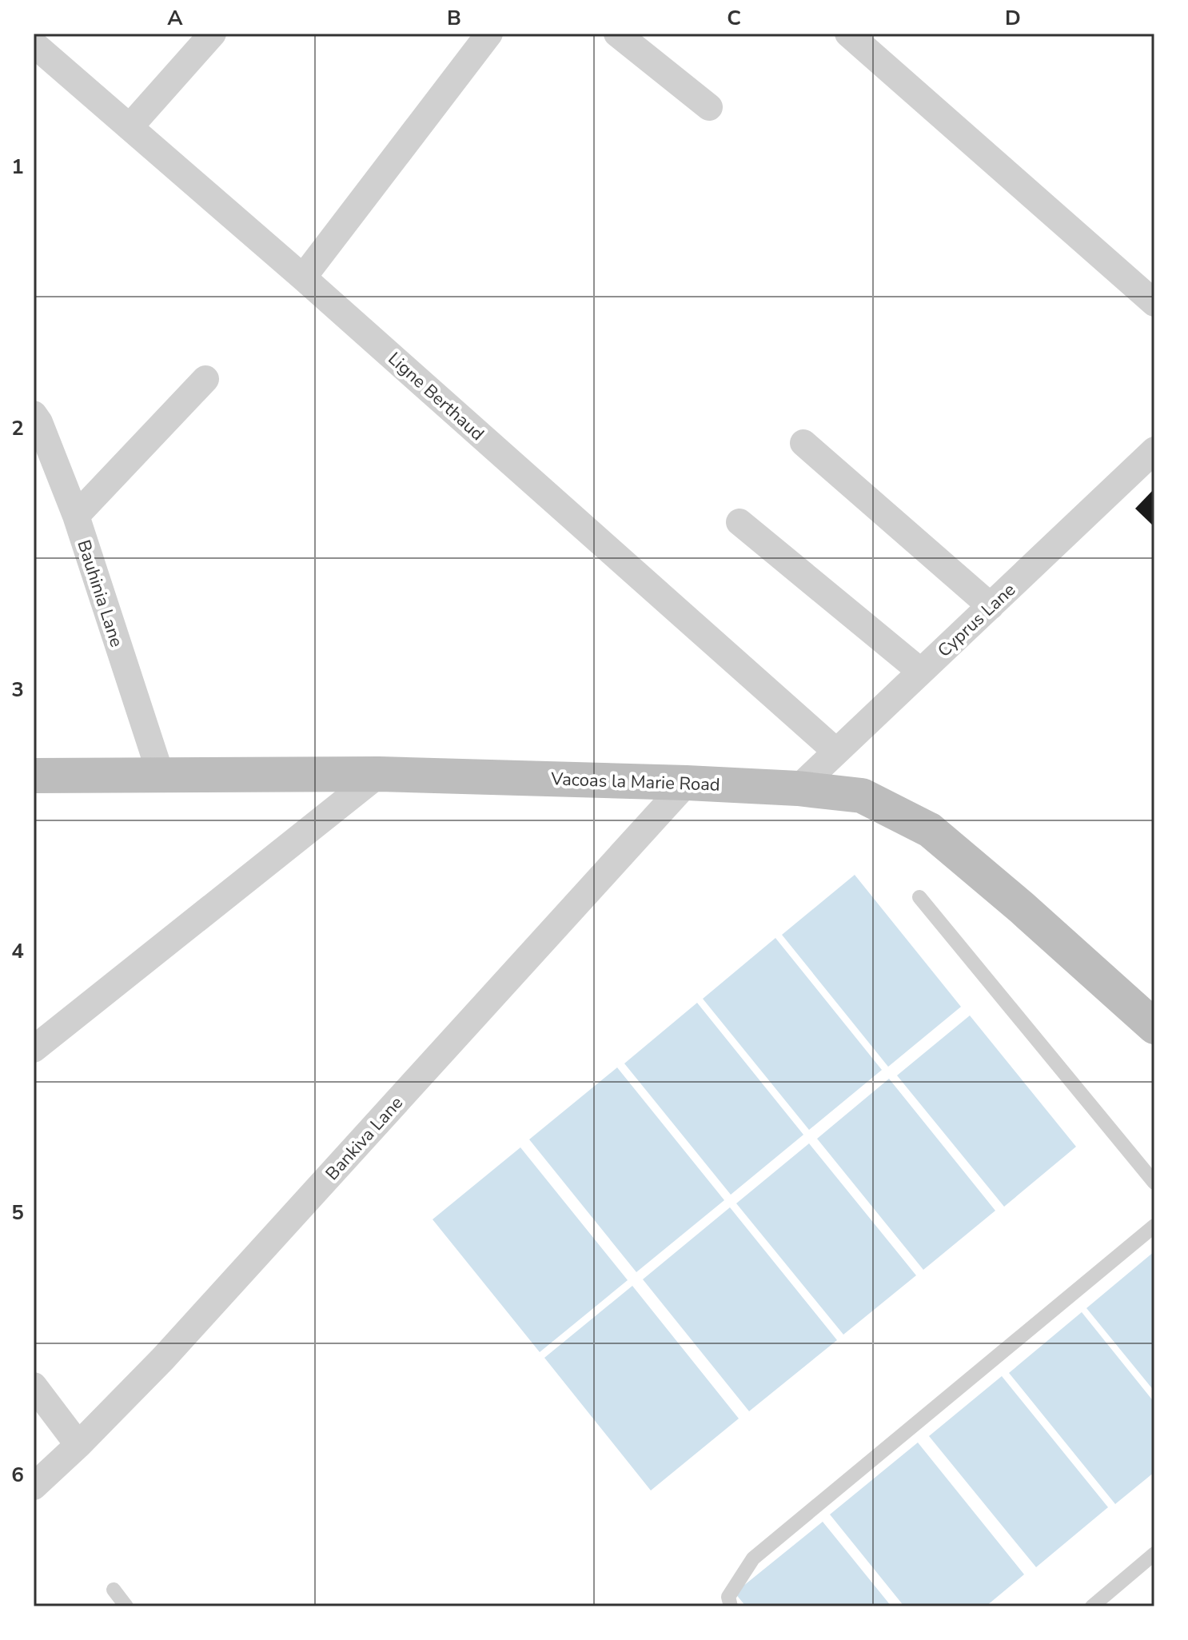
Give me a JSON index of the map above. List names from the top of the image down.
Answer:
{
  "streets": {
    "main road": ["Vacoas la Marie Road"],
    "street": [
      "Ligne Berthaud",
      "Bauhinia Lane",
      "Cyprus Lane",
      "Bankiva Lane"
    ]
  },
  "crossings": [
    ["Ligne Berthaud", "Cyprus Lane"],
    ["Bauhinia Lane", "Vacoas la Marie Road"],
    ["Cyprus Lane", "Vacoas la Marie Road"],
    ["Vacoas la Marie Road", "Bankiva Lane"]
  ],
  "grid": {
    "columns": [
      "A",
      "B",
      "C",
      "D"
    ],
    "rows": [
      "1",
      "2",
      "3",
      "4",
      "5",
      "6"
    ]
  }
}
